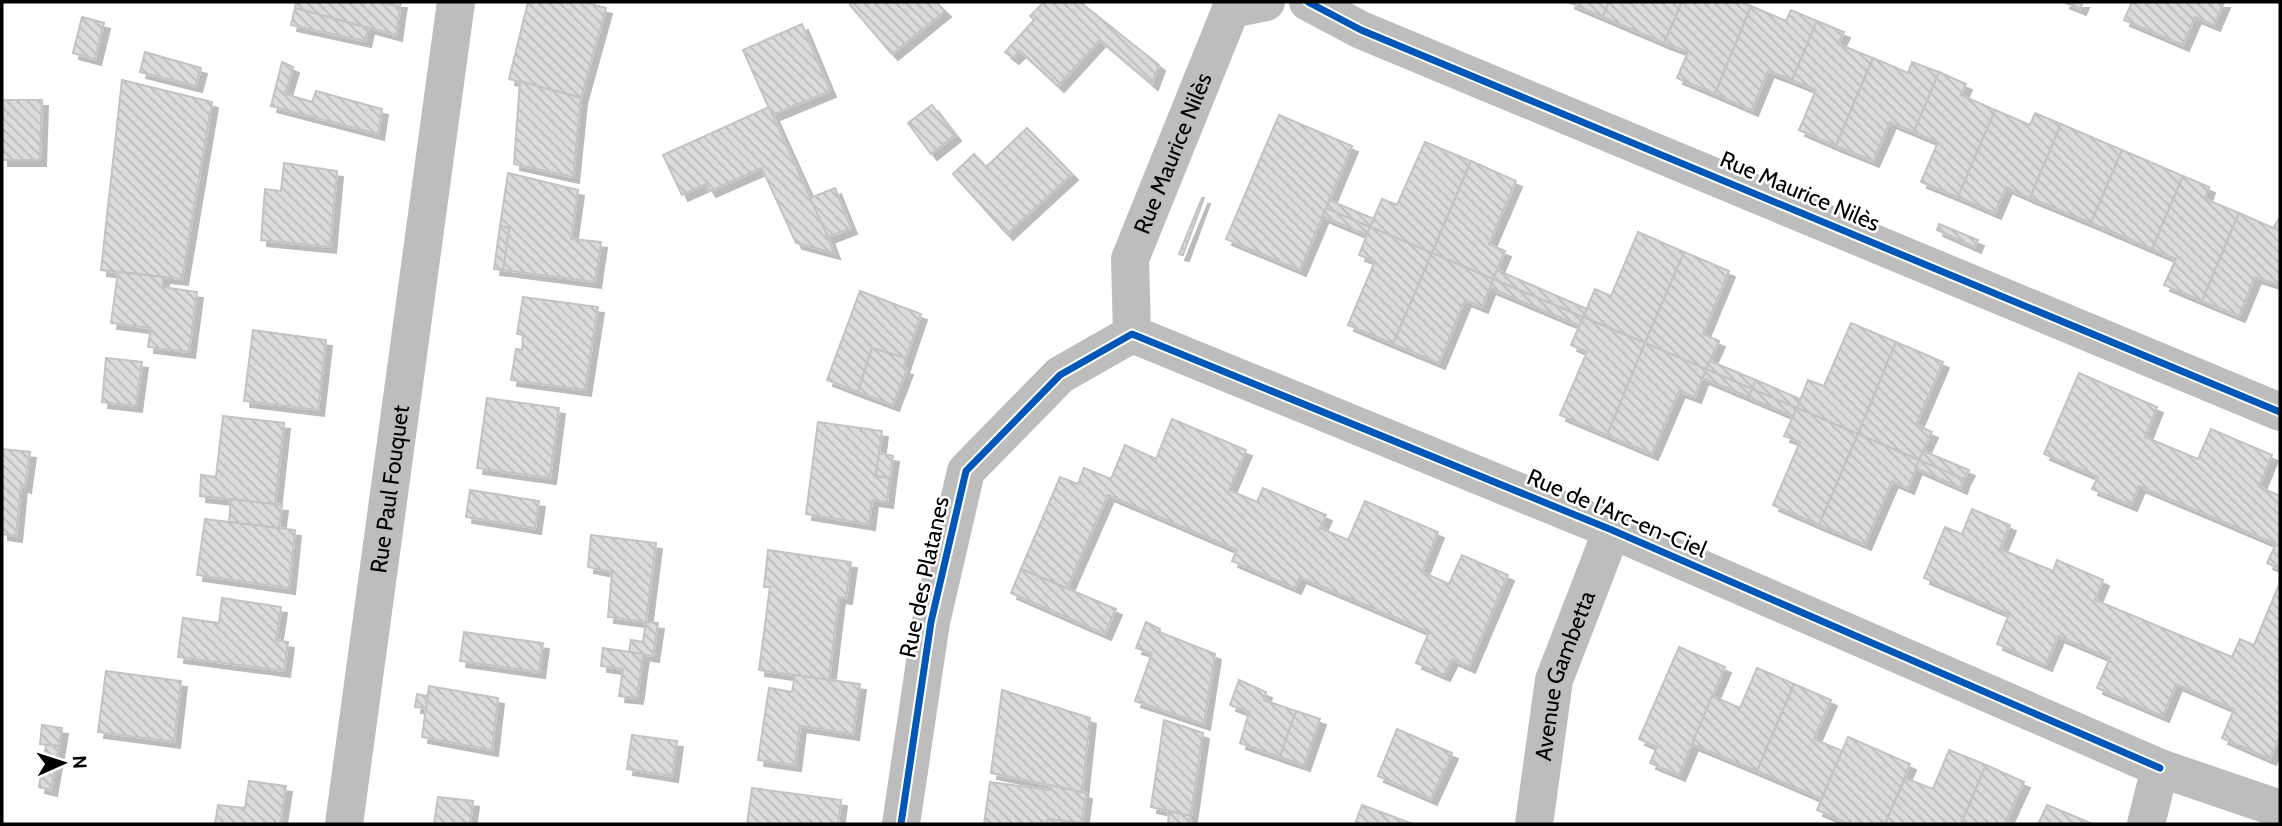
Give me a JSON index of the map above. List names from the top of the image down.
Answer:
{
  "streets": {
    "street": [
      "Rue Maurice Nilès",
      "Rue Paul Fouquet",
      "Rue de l'Arc-en-Ciel",
      "Rue des Platanes",
      "Avenue Gambetta"
    ]
  },
  "crossings": [
    ["Rue Maurice Nilès", "Rue de l'Arc-en-Ciel"],
    ["Rue Maurice Nilès", "Rue des Platanes"],
    ["Rue de l'Arc-en-Ciel", "Rue des Platanes"],
    ["Rue de l'Arc-en-Ciel", "Avenue Gambetta"]
  ],
  "north": "right"
}
